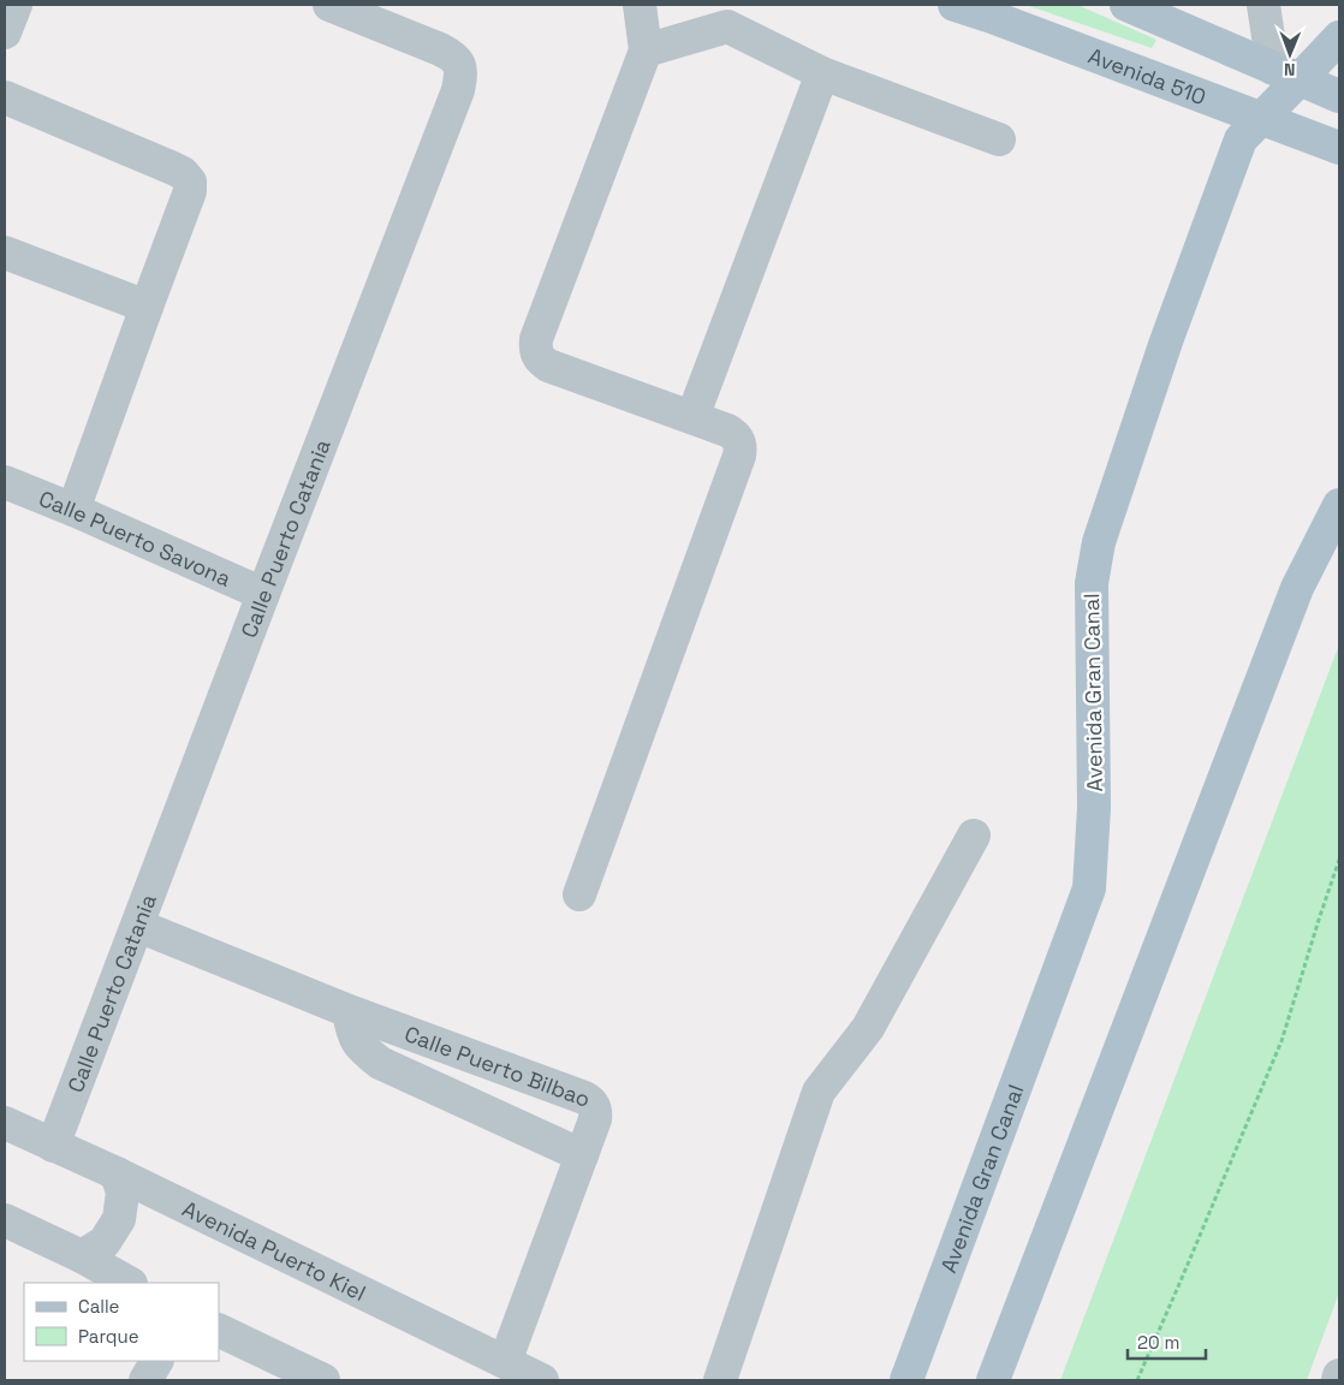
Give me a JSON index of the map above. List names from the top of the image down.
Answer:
{
  "streets": {
    "main road": ["Avenida 510", "Avenida Gran Canal"],
    "street": [
      "Calle Puerto Savona",
      "Calle Puerto Catania",
      "Calle Puerto Bilbao",
      "Avenida Puerto Kiel"
    ]
  },
  "crossings": [
    ["Avenida 510", "Avenida Gran Canal"],
    ["Calle Puerto Savona", "Calle Puerto Catania"],
    ["Calle Puerto Catania", "Calle Puerto Bilbao"],
    ["Calle Puerto Catania", "Avenida Puerto Kiel"],
    ["Calle Puerto Bilbao", "Avenida Puerto Kiel"]
  ],
  "legend": ["Calle", "Parque"],
  "scale_bar": "20 m",
  "north": "bottom"
}
